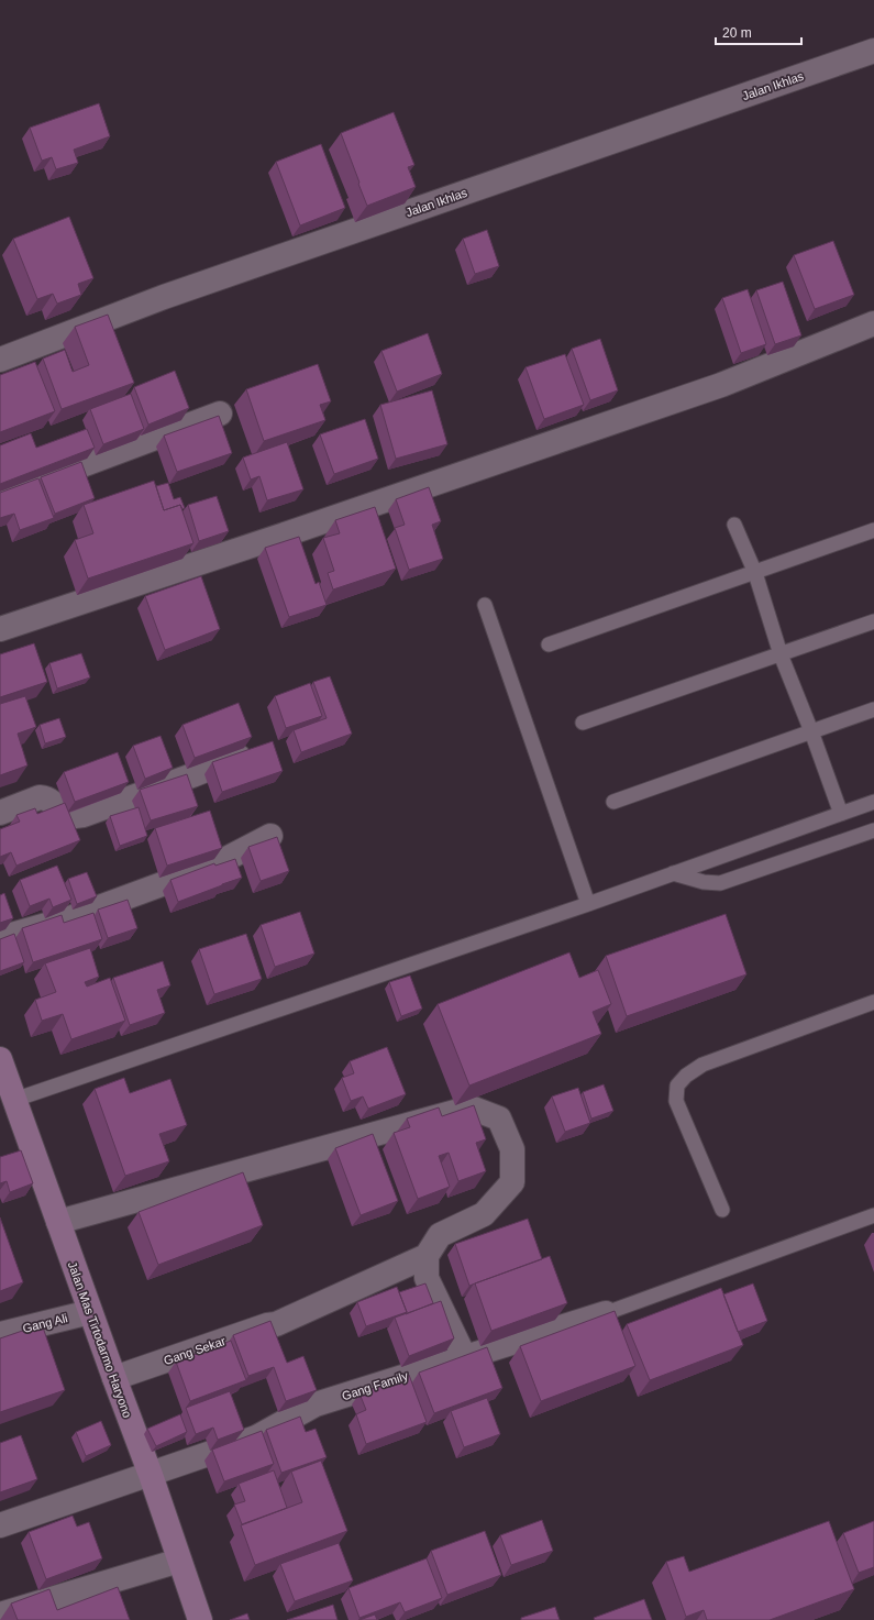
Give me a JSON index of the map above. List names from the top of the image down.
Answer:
{
  "streets": {
    "street": [
      "Jalan Ikhlas",
      "Gang Ali",
      "Jalan Mas Tirtodarmo Haryono",
      "Gang Sekar",
      "Gang Family"
    ]
  },
  "crossings": [
    ["Gang Ali", "Jalan Mas Tirtodarmo Haryono"],
    ["Jalan Mas Tirtodarmo Haryono", "Gang Sekar"],
    ["Jalan Mas Tirtodarmo Haryono", "Gang Family"]
  ],
  "scale_bar": "20 m"
}
